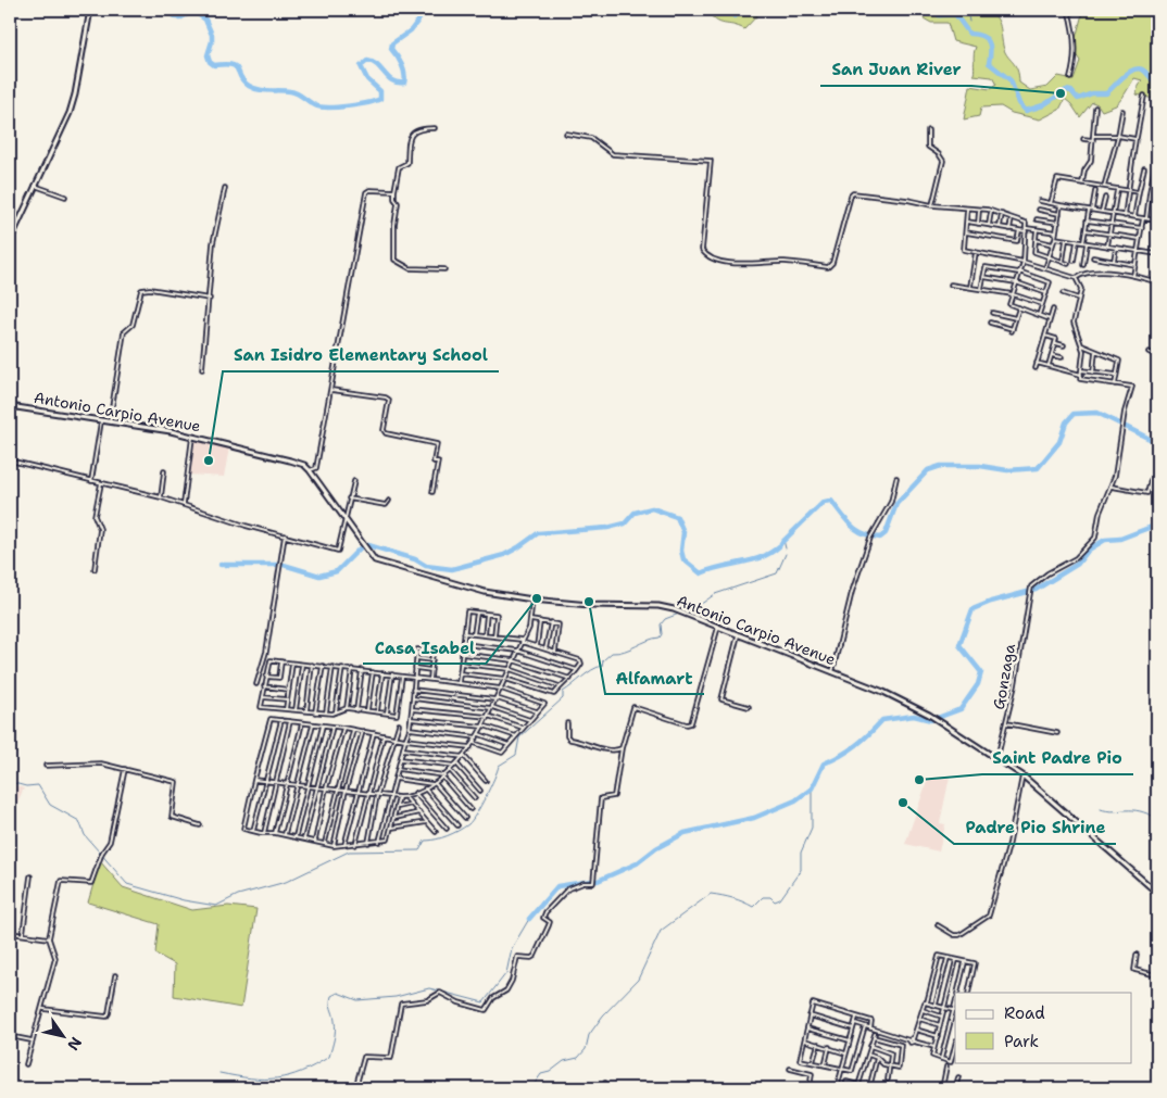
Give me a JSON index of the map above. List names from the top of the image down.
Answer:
{
  "streets": {
    "street": ["Antonio Carpio Avenue", "Gonzaga"]
  },
  "crossings": [
    ["Antonio Carpio Avenue", "Gonzaga"]
  ],
  "places": [
    "San Juan River",
    "San Isidro Elementary School",
    "Casa Isabel",
    "Alfamart",
    "Saint Padre Pio",
    "Padre Pio Shrine"
  ],
  "legend": ["Road", "Park"],
  "north": "bottom right"
}
